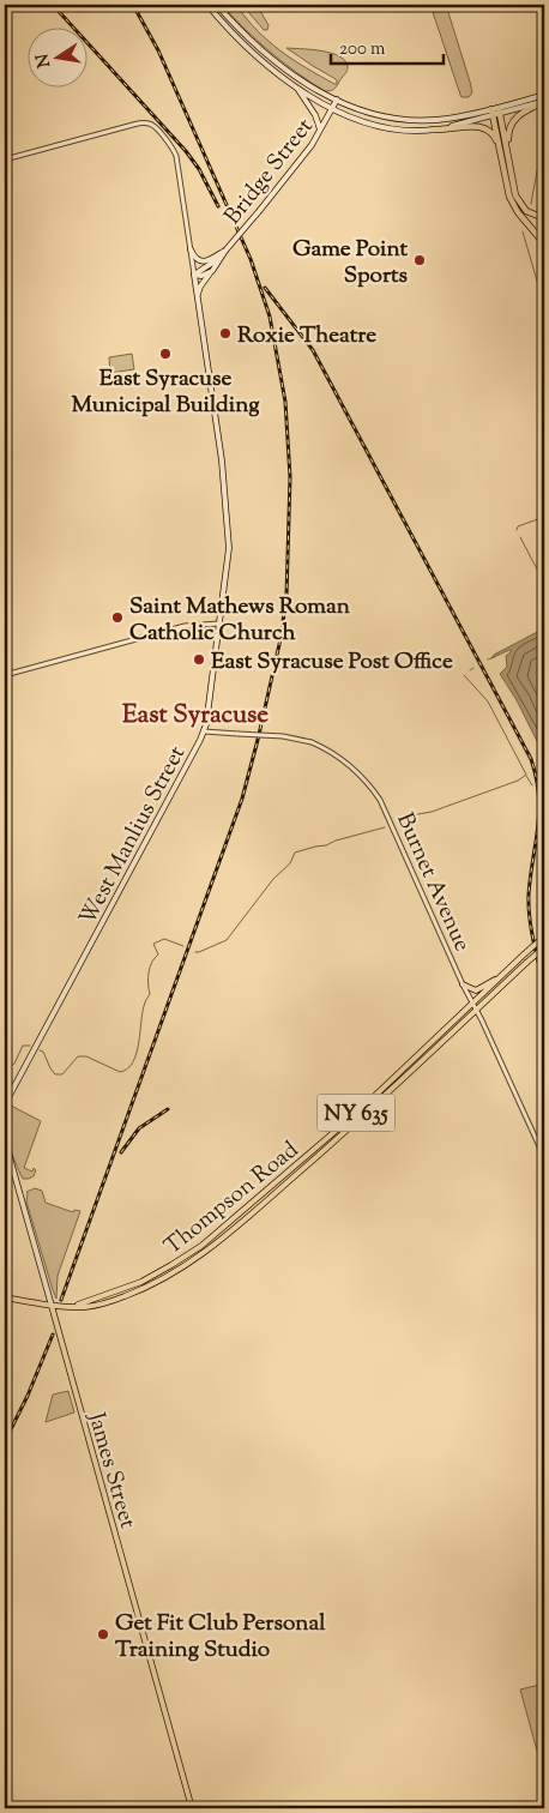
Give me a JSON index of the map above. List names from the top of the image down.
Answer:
{
  "streets": {
    "main road": [
      "Bridge Street",
      "West Manlius Street",
      "NY 635",
      "Thompson Road",
      "James Street"
    ],
    "street": ["Burnet Avenue"]
  },
  "crossings": [
    ["Bridge Street", "West Manlius Street"],
    ["West Manlius Street", "Burnet Avenue"],
    ["Burnet Avenue", "Thompson Road"],
    ["Thompson Road", "James Street"]
  ],
  "districts": ["East Syracuse"],
  "places": [
    "Game Point Sports",
    "Roxie Theatre",
    "East Syracuse Municipal Building",
    "Saint Mathews Roman Catholic Church",
    "East Syracuse Post Office",
    "Get Fit Club Personal Training Studio"
  ],
  "scale_bar": "200 m",
  "north": "left"
}
